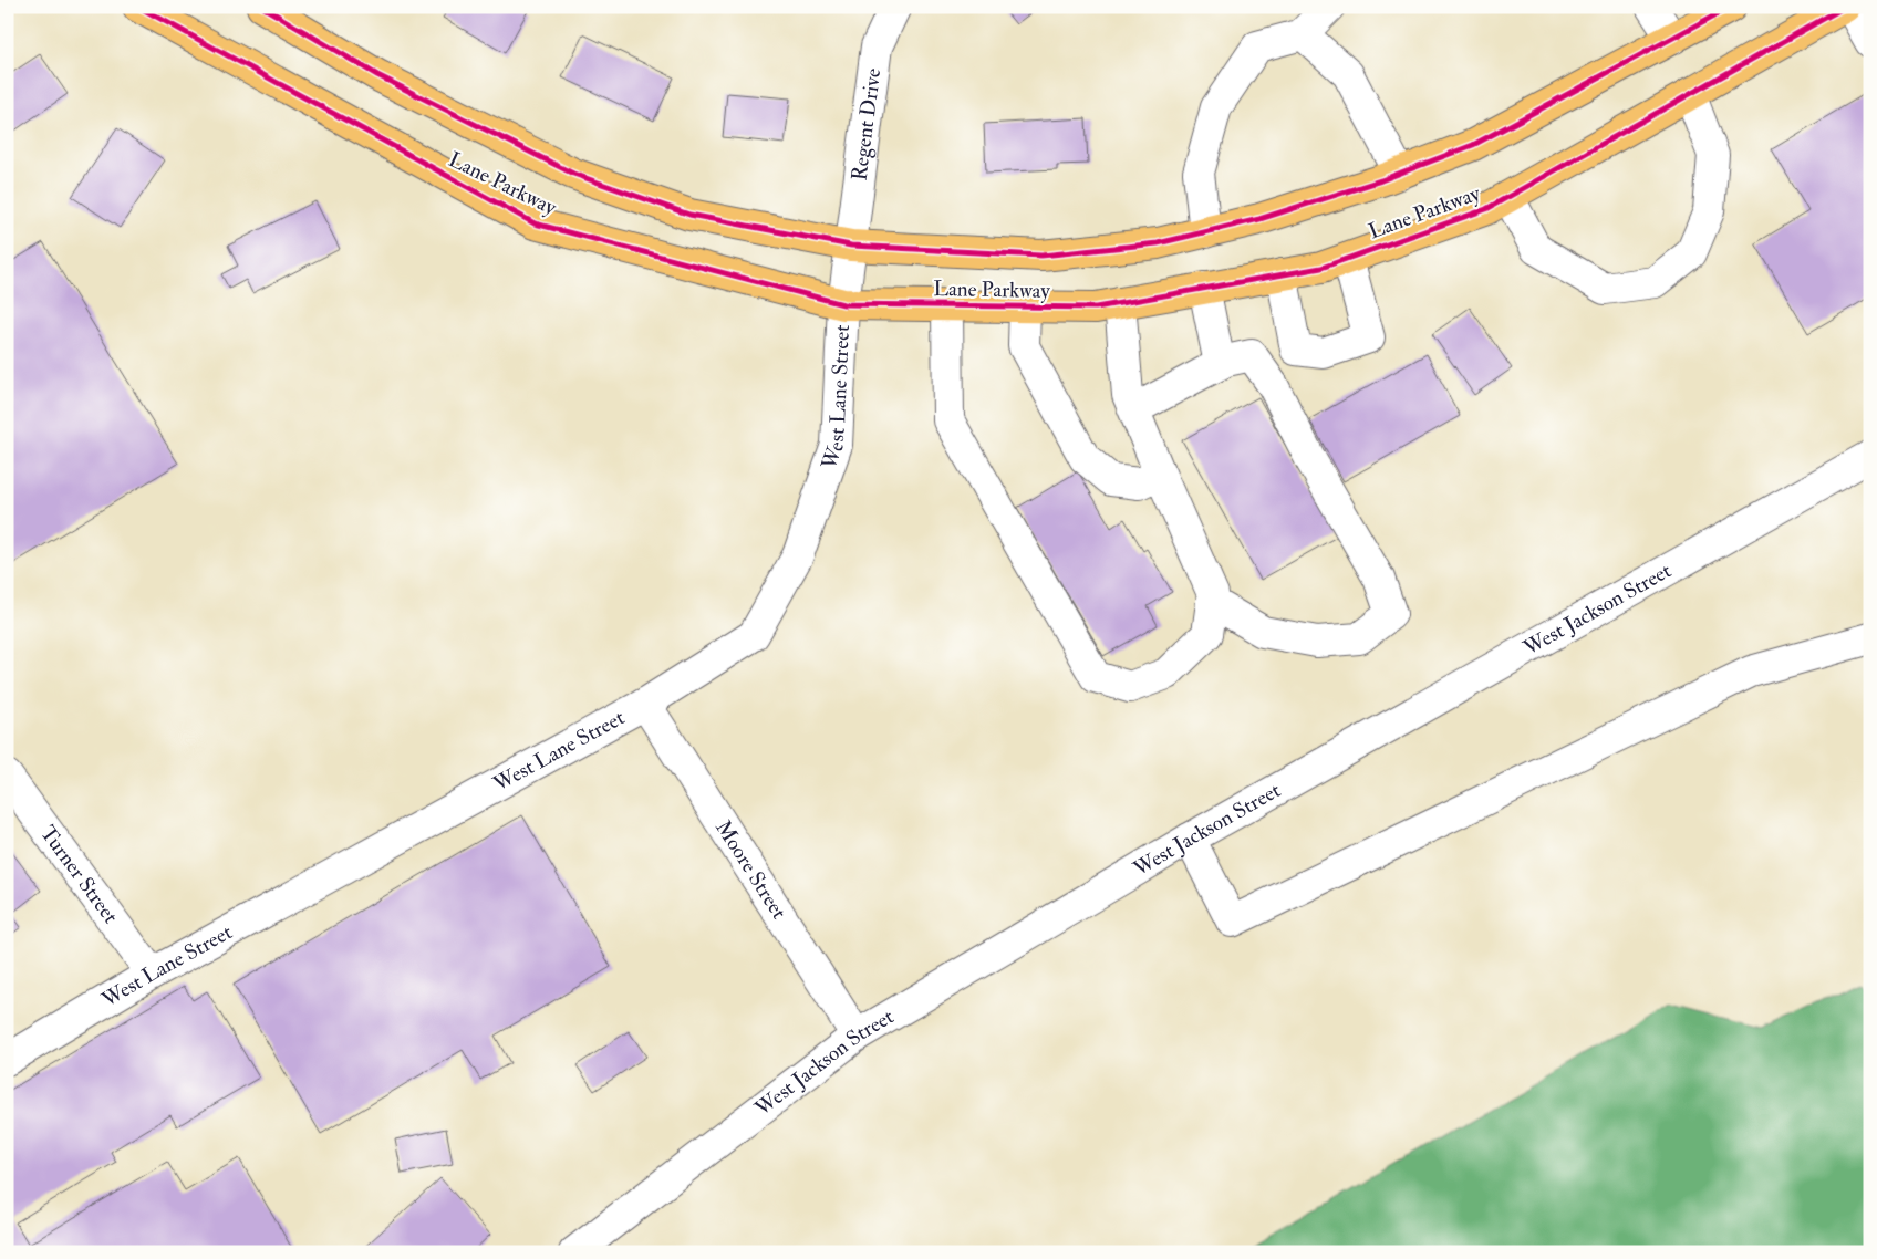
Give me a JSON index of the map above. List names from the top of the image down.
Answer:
{
  "streets": {
    "highway": ["Lane Parkway"],
    "street": [
      "Regent Drive",
      "West Lane Street",
      "West Jackson Street",
      "Moore Street",
      "Turner Street"
    ]
  },
  "crossings": [
    ["Regent Drive", "Lane Parkway"],
    ["Regent Drive", "West Lane Street"],
    ["Lane Parkway", "West Lane Street"],
    ["West Lane Street", "Moore Street"],
    ["West Lane Street", "Turner Street"],
    ["West Jackson Street", "Moore Street"]
  ]
}
